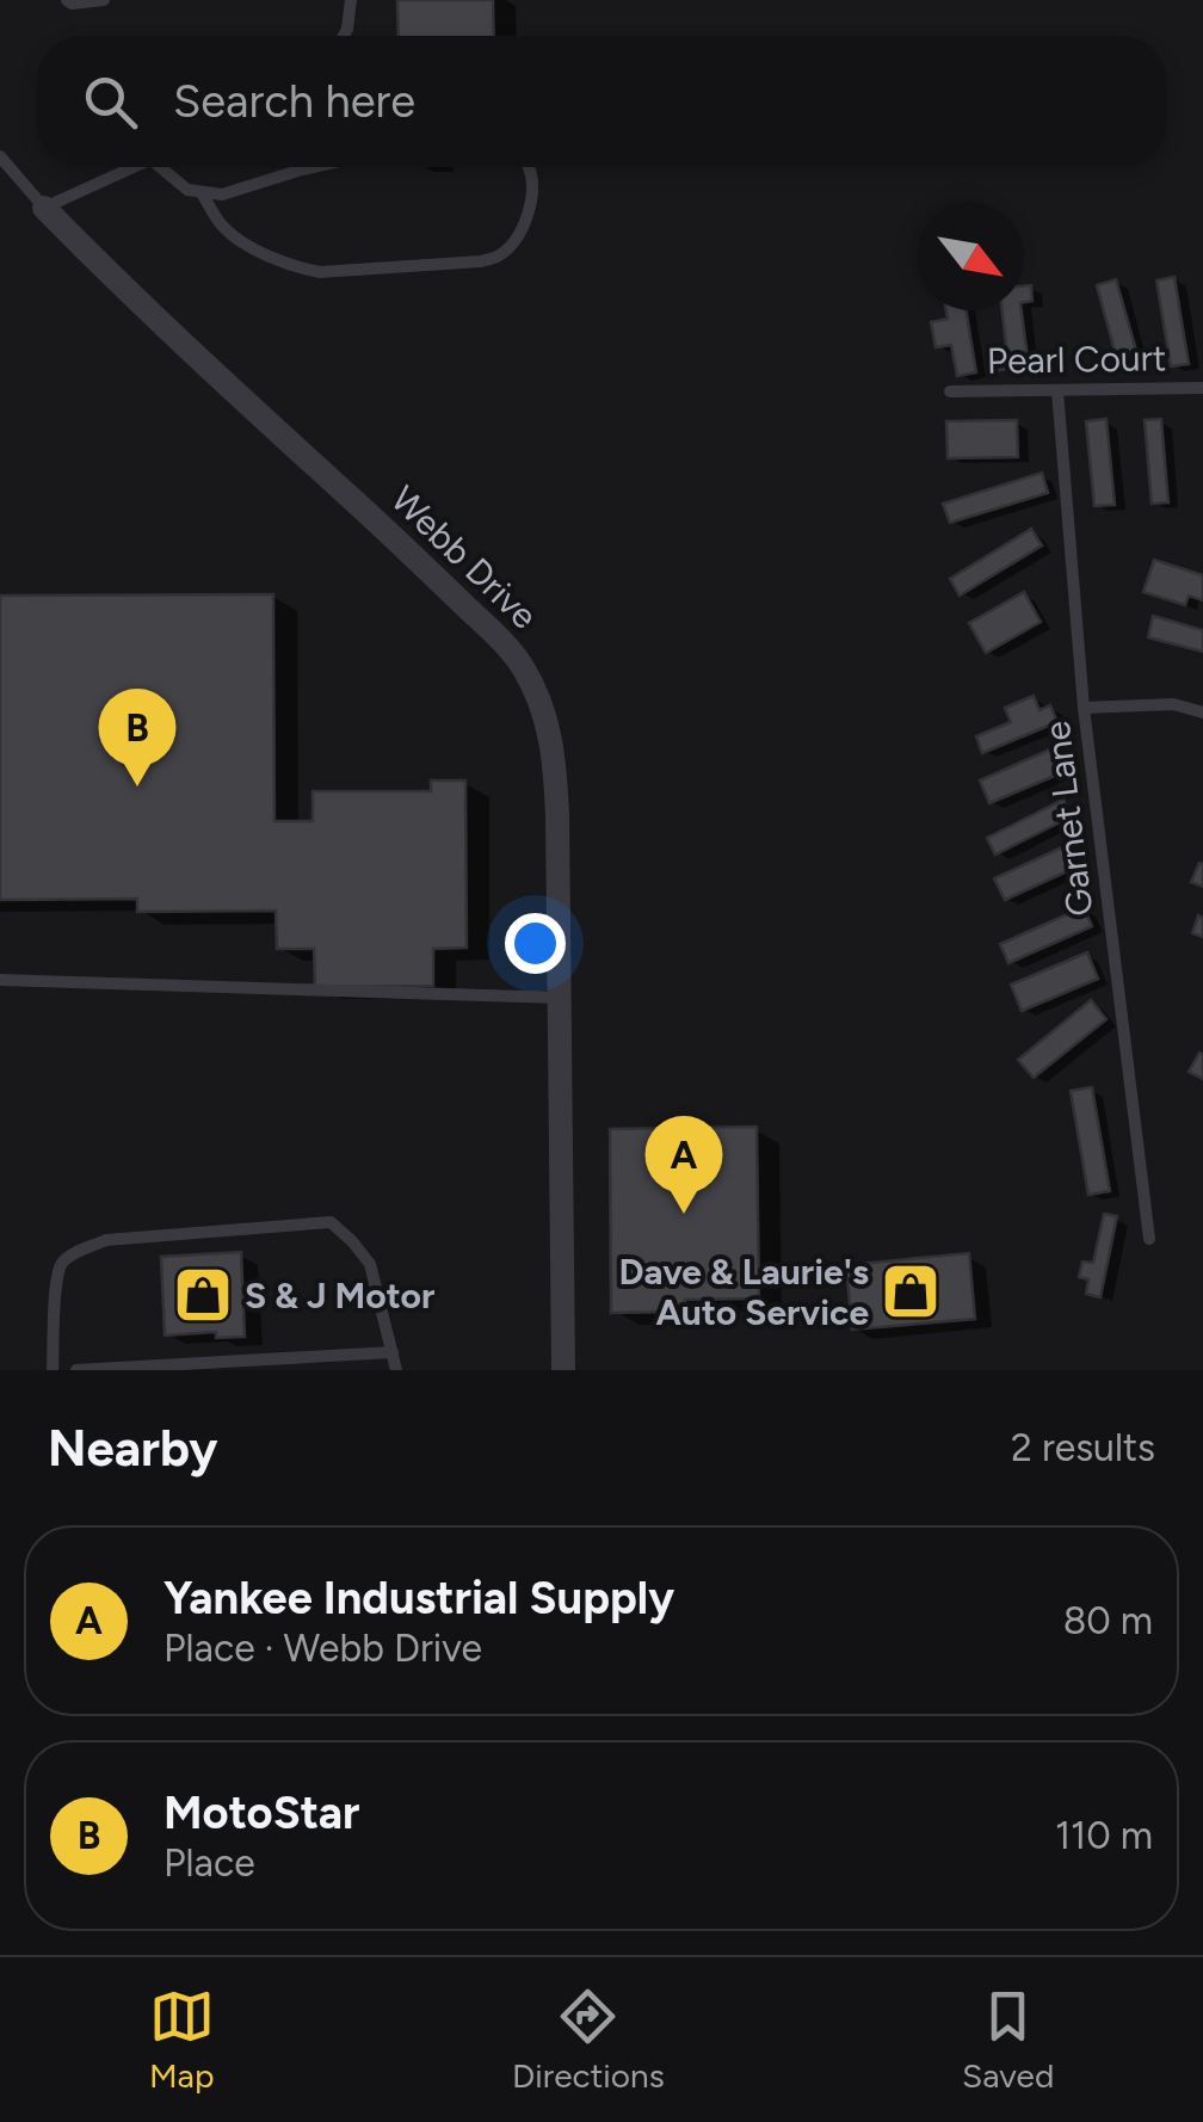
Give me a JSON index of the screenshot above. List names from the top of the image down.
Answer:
{
  "streets": {
    "street": ["Webb Drive"],
    "lane": ["Pearl Court", "Garnet Lane"]
  },
  "crossings": [
    ["Pearl Court", "Garnet Lane"]
  ],
  "places": {
    "shop": ["Dave & Laurie's Auto Service", "S & J Motor"]
  },
  "north": "bottom right",
  "page": {
    "search": "Search here",
    "pins": ["B", "A"],
    "heading": ["Nearby", "2 results"],
    "list": [
      {
        "mark": "A",
        "name": "Yankee Industrial Supply",
        "note": "Place · Webb Drive",
        "value": "80 m"
      },
      {
        "mark": "B",
        "name": "MotoStar",
        "note": "Place",
        "value": "110 m"
      }
    ],
    "nav": ["Map", "Directions", "Saved"]
  }
}
